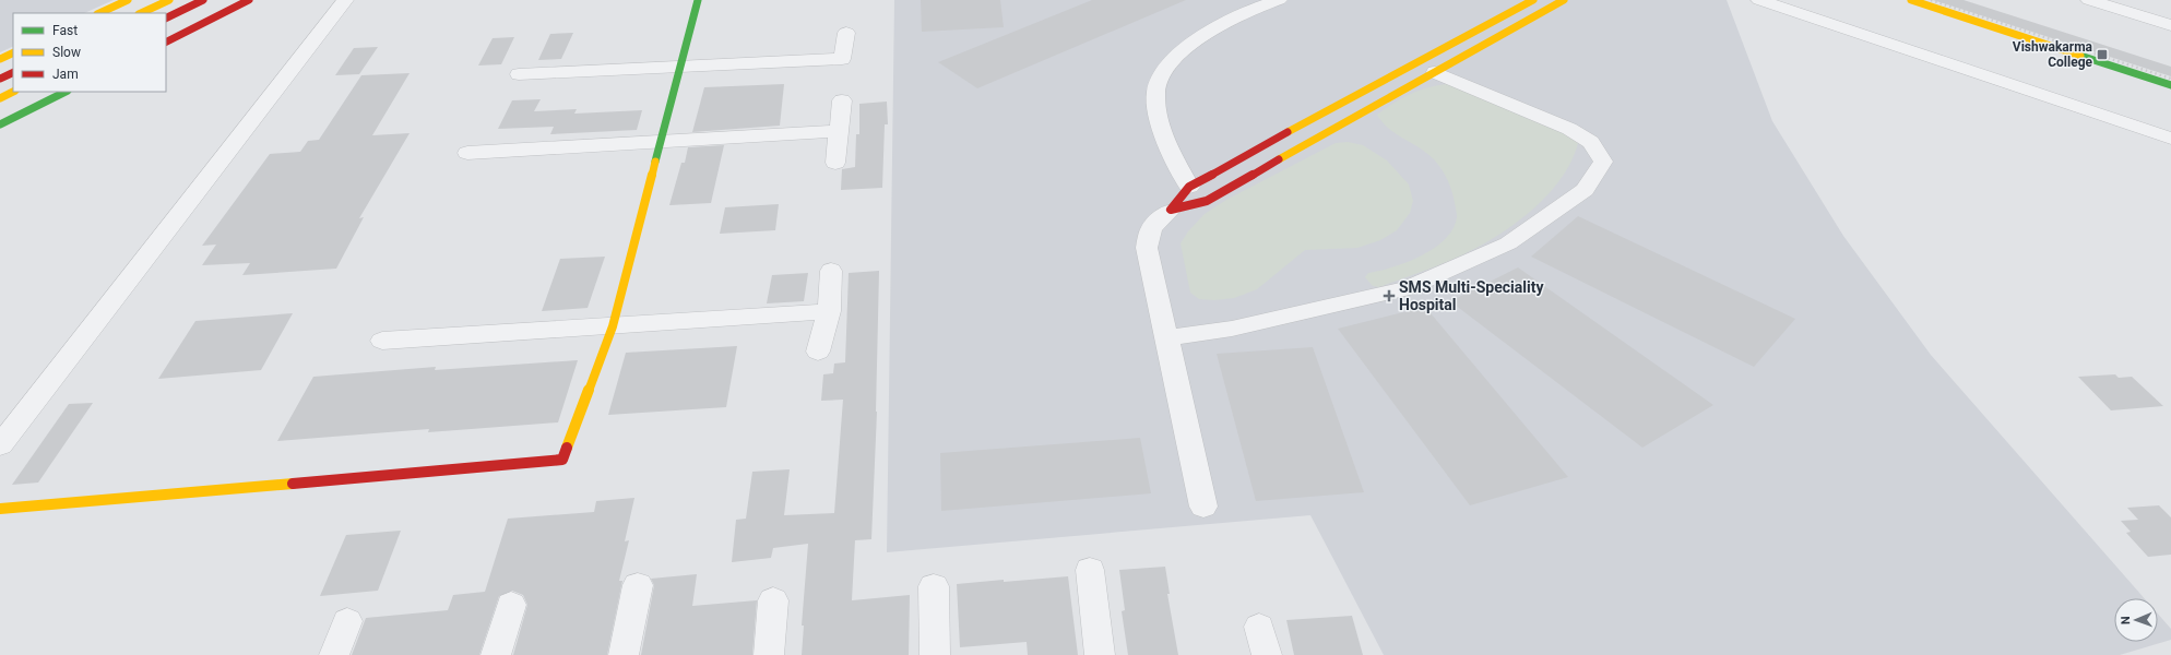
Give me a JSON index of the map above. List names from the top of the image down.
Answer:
{
  "places": {
    "transit": ["Vishwakarma College"],
    "health": ["SMS Multi-Speciality Hospital"]
  },
  "legend": ["Fast", "Slow", "Jam"],
  "north": "left"
}
